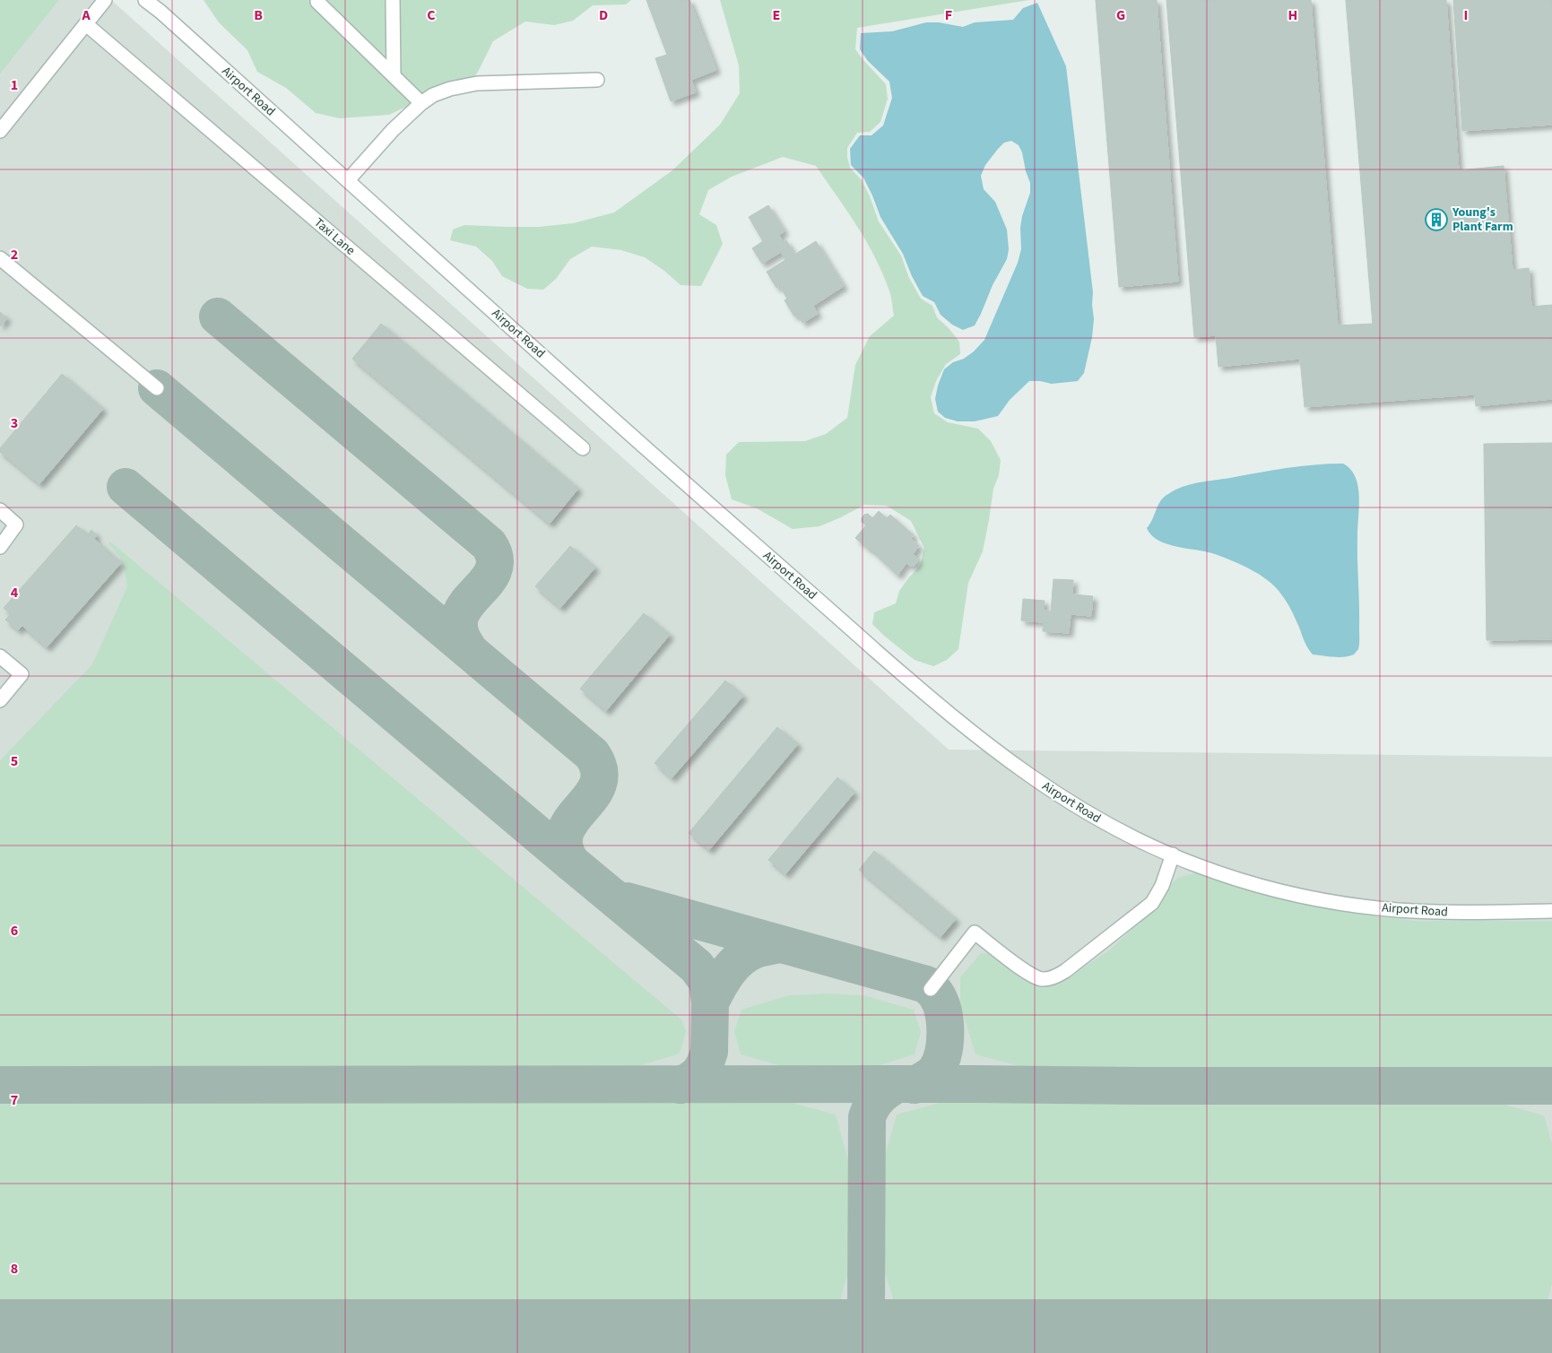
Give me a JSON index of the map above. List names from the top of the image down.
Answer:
{
  "streets": {
    "street": ["Airport Road", "Taxi Lane"]
  },
  "places": {
    "building": ["Young's Plant Farm"]
  },
  "grid": {
    "columns": [
      "A",
      "B",
      "C",
      "D",
      "E",
      "F",
      "G",
      "H",
      "I"
    ],
    "rows": [
      "1",
      "2",
      "3",
      "4",
      "5",
      "6",
      "7",
      "8"
    ]
  }
}
